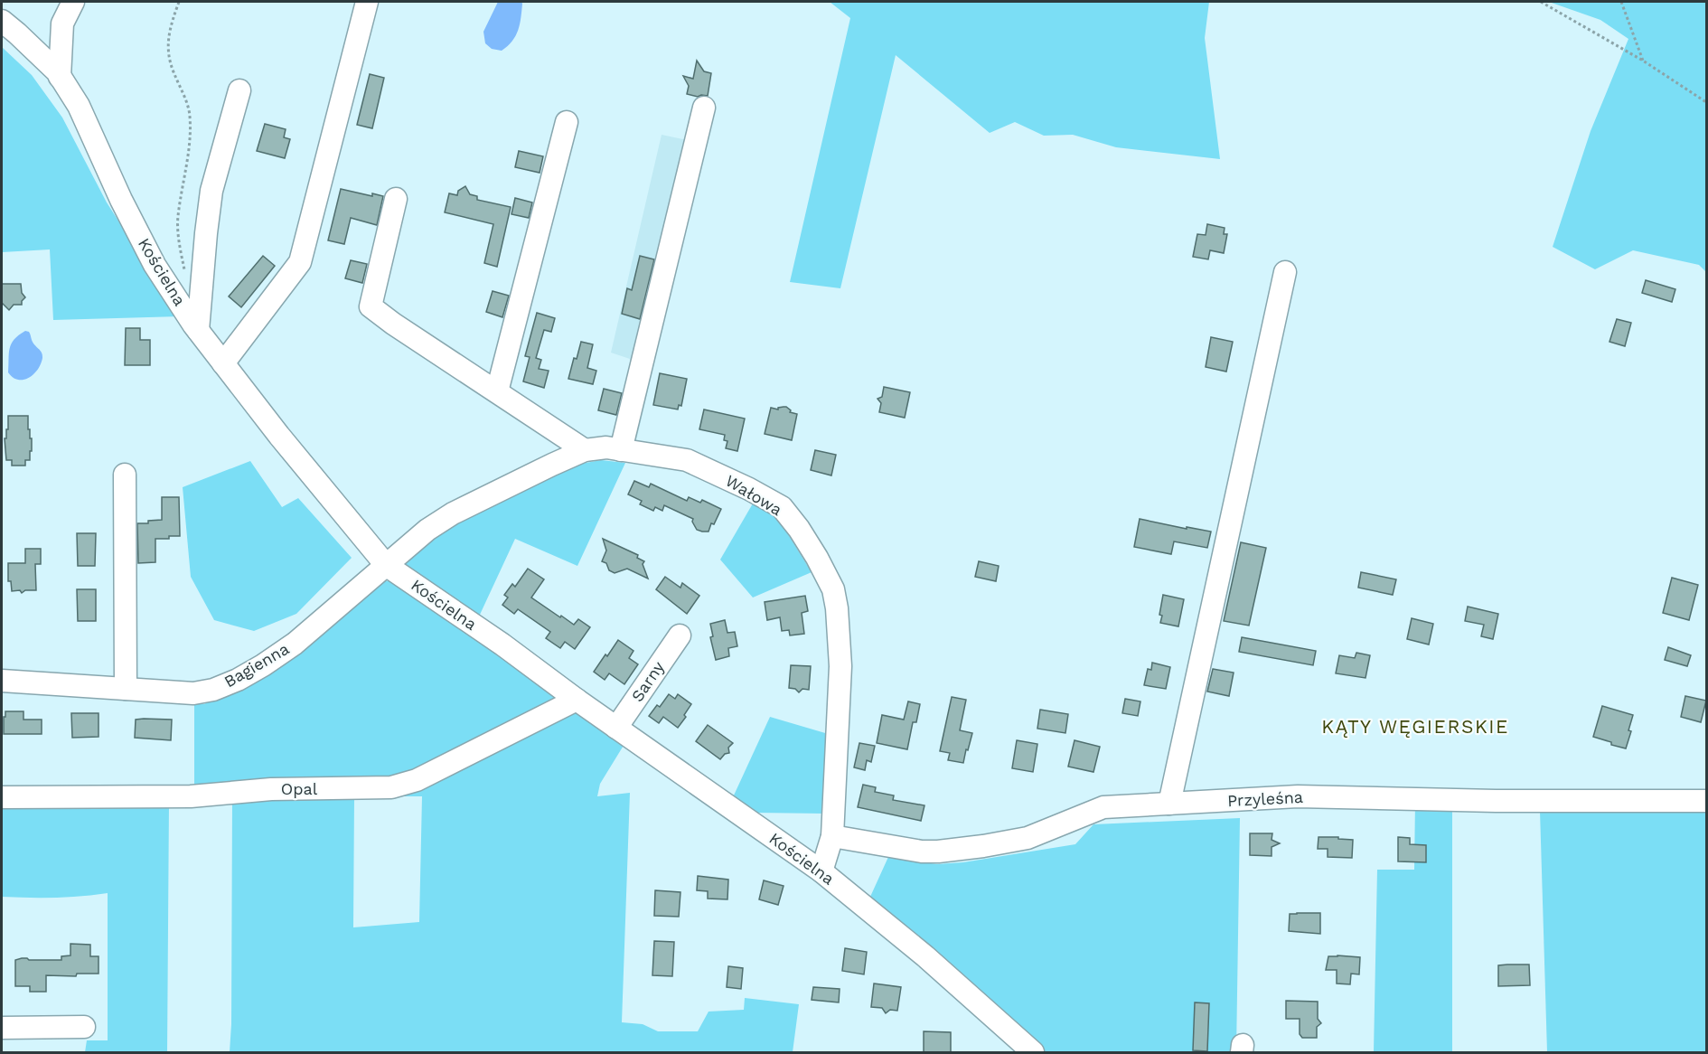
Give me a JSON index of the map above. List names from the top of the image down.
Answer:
{
  "streets": {
    "street": [
      "Kościelna",
      "Wałowa",
      "Bagienna",
      "Sarny",
      "Opal",
      "Przyleśna"
    ]
  },
  "crossings": [
    ["Kościelna", "Wałowa"],
    ["Kościelna", "Bagienna"],
    ["Kościelna", "Sarny"],
    ["Kościelna", "Opal"],
    ["Wałowa", "Bagienna"],
    ["Wałowa", "Przyleśna"]
  ],
  "districts": ["KĄTY WĘGIERSKIE"]
}
